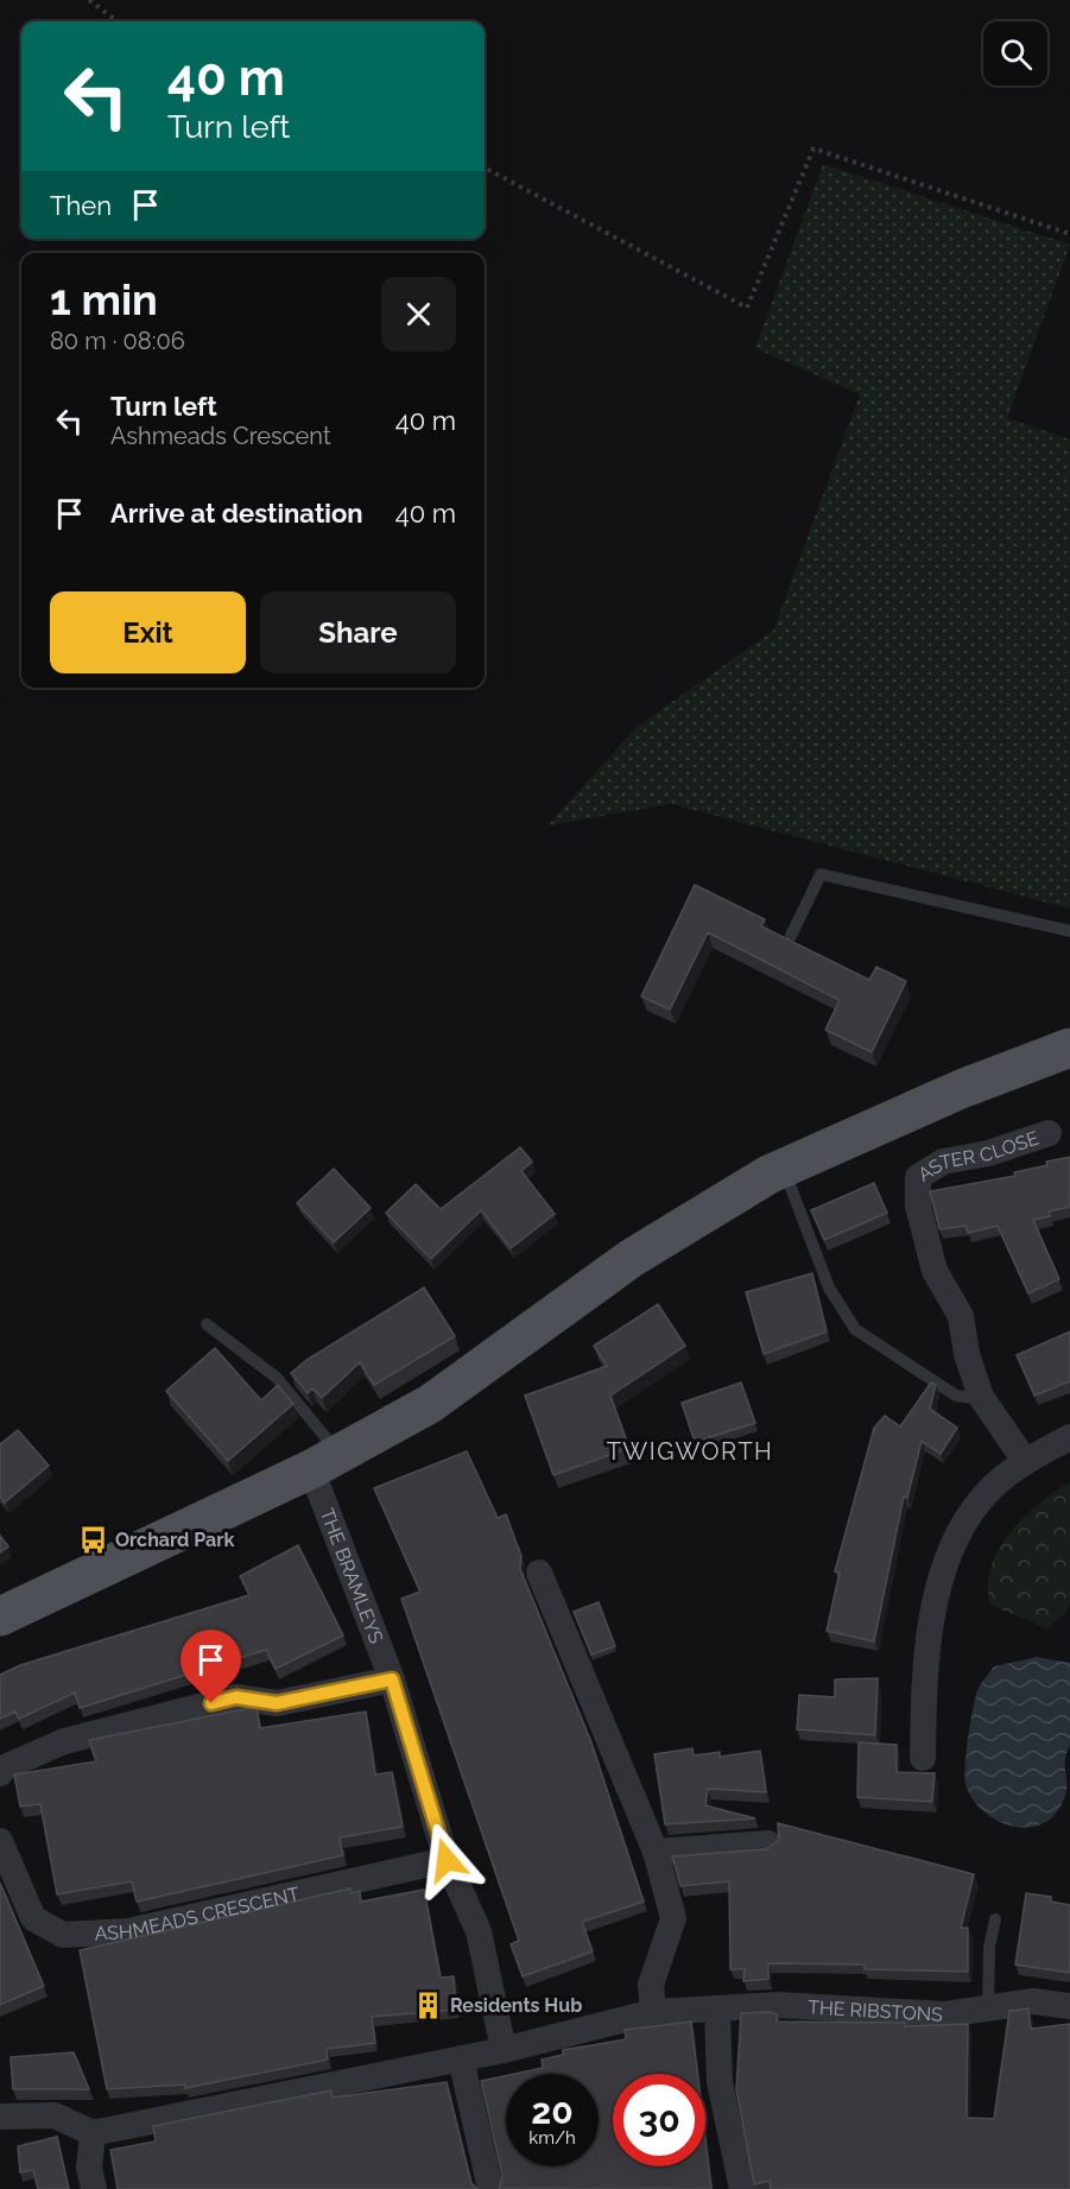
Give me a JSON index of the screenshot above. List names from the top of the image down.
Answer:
{
  "streets": {
    "street": [
      "ASTER CLOSE",
      "THE BRAMLEYS",
      "ASHMEADS CRESCENT",
      "THE RIBSTONS"
    ]
  },
  "crossings": [
    ["THE BRAMLEYS", "ASHMEADS CRESCENT"],
    ["THE BRAMLEYS", "THE RIBSTONS"]
  ],
  "districts": ["TWIGWORTH"],
  "places": {
    "bus stop": ["Orchard Park"],
    "building": ["Residents Hub"]
  },
  "page": {
    "turn": ["40 m", "Turn left"],
    "then": "Then",
    "heading": ["1 min", "80 m · 08:06"],
    "list": [
      {
        "name": "Turn left",
        "note": "Ashmeads Crescent",
        "value": "40 m"
      },
      {
        "name": "Arrive at destination",
        "value": "40 m"
      }
    ],
    "buttons": ["Exit", "Share"],
    "speed": "20 km/h",
    "limit": "30"
  }
}
